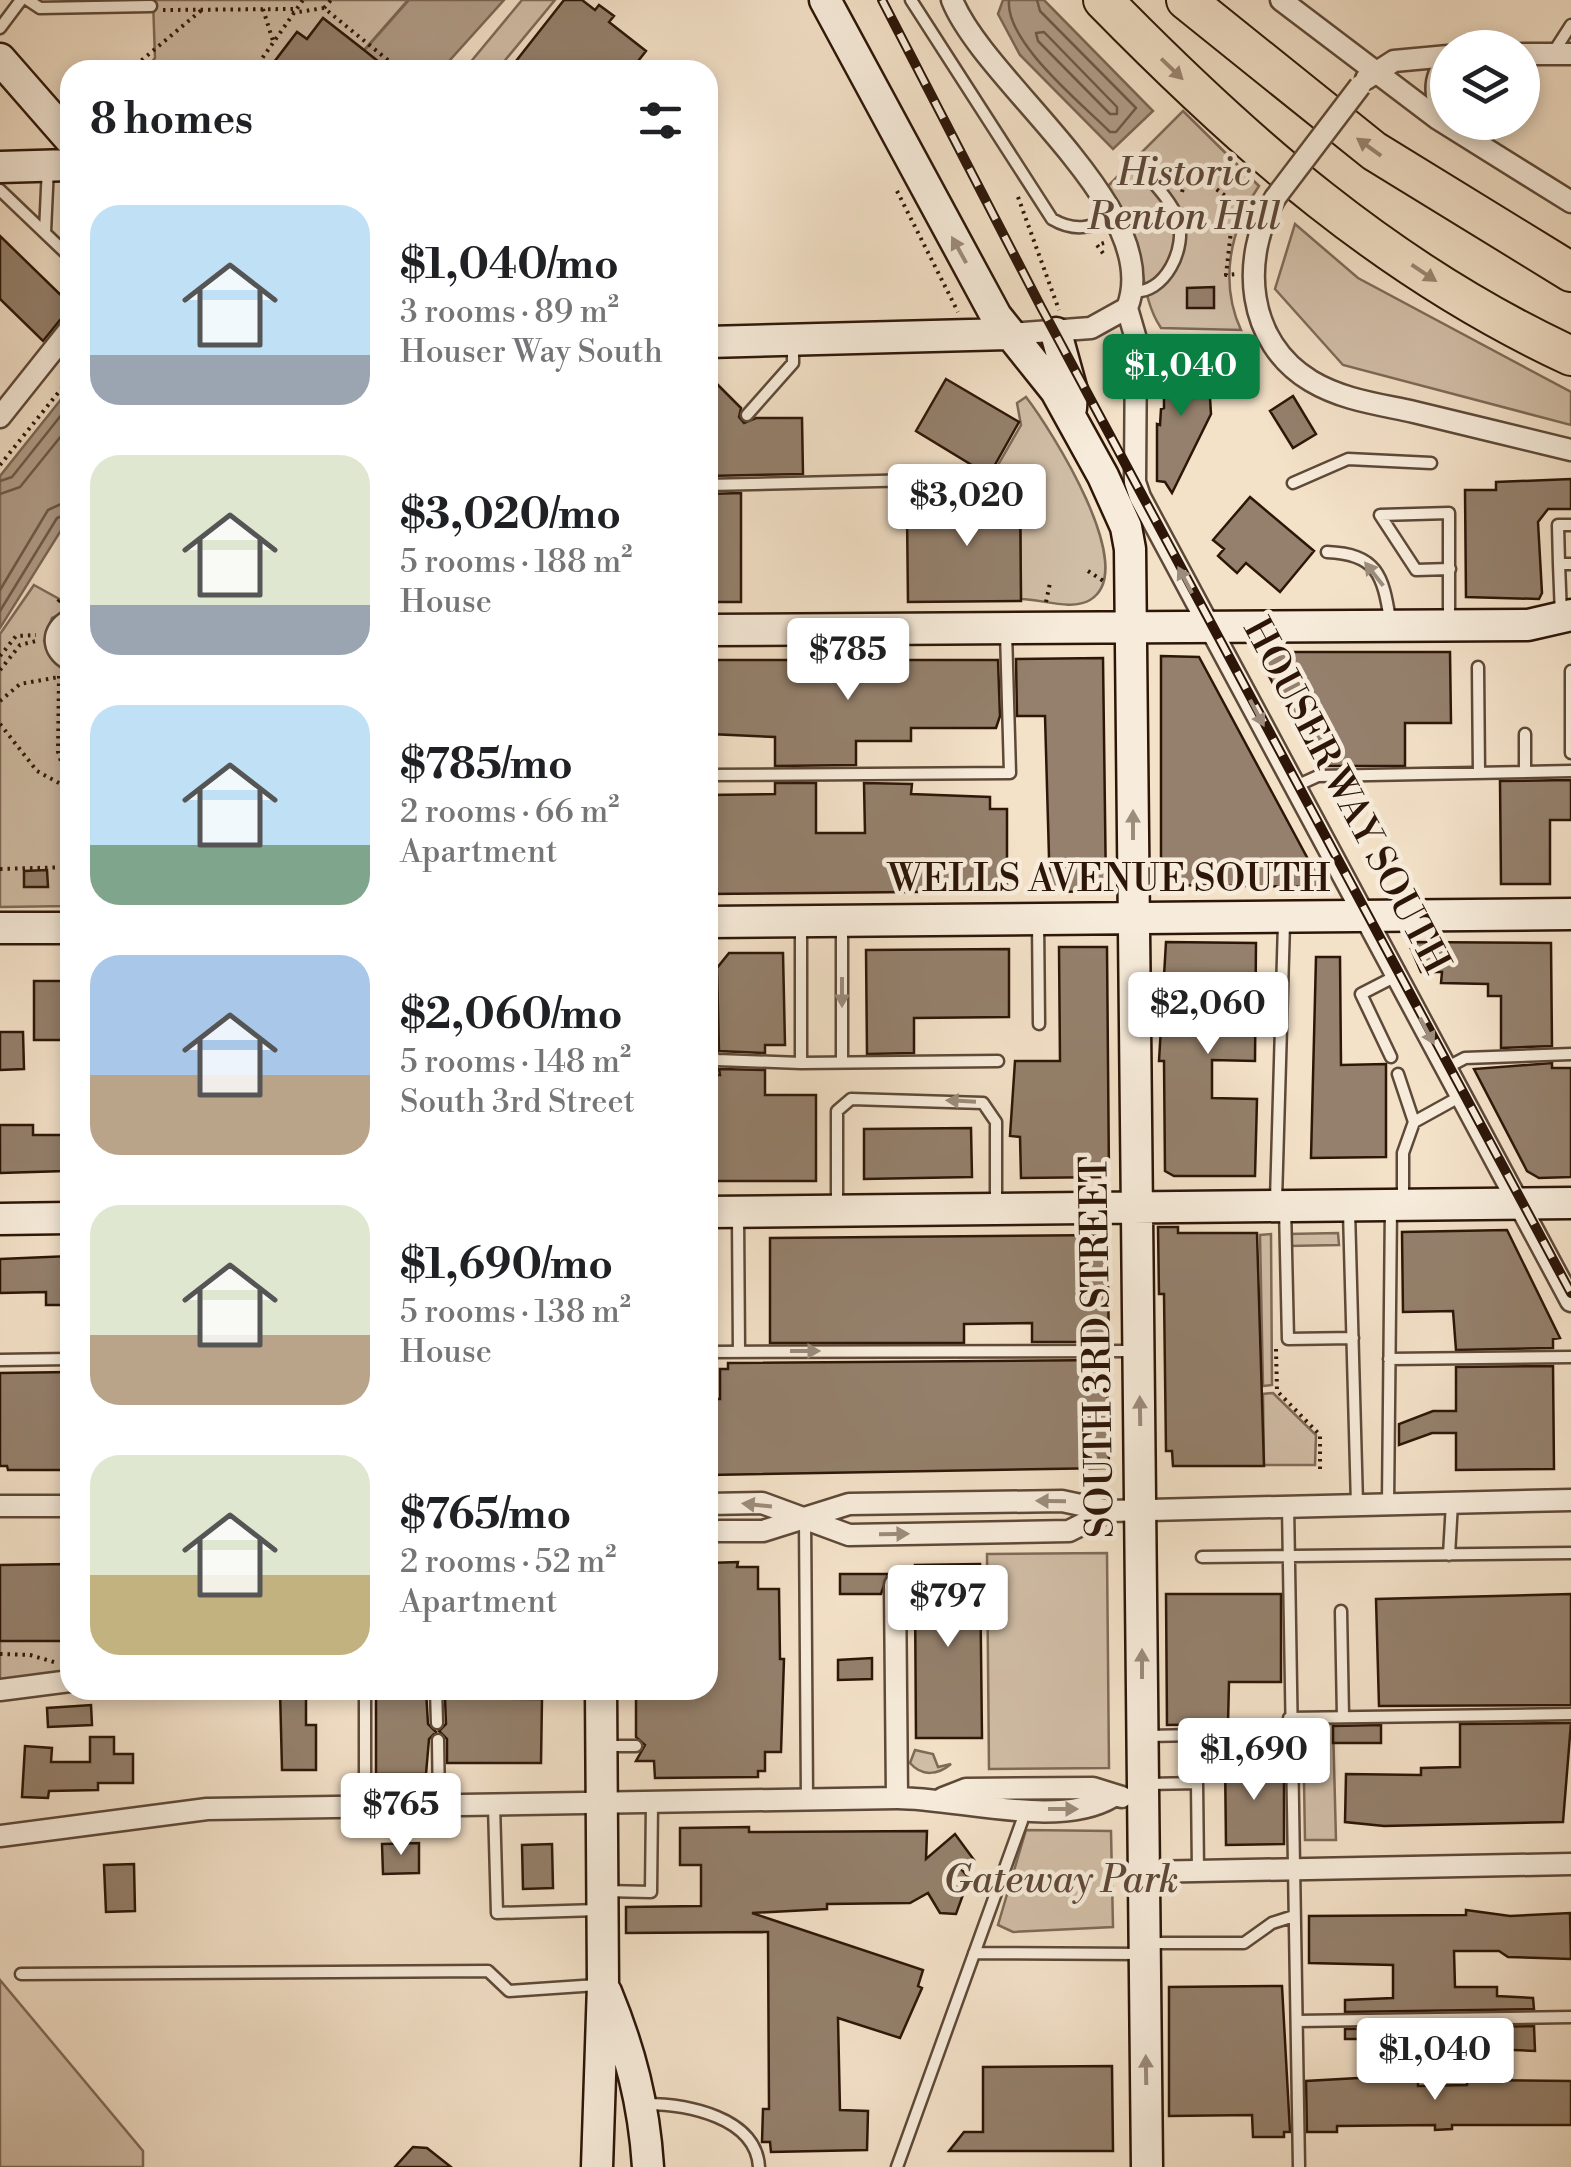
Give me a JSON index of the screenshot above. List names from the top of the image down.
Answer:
{
  "streets": {
    "main road": ["WELLS AVENUE SOUTH", "SOUTH 3RD STREET"],
    "street": ["HOUSER WAY SOUTH"]
  },
  "crossings": [
    ["HOUSER WAY SOUTH", "WELLS AVENUE SOUTH"],
    ["WELLS AVENUE SOUTH", "SOUTH 3RD STREET"]
  ],
  "one_way": ["SOUTH 3RD STREET"],
  "parks": ["Historic Renton Hill", "Gateway Park"],
  "page": {
    "heading": "8 homes",
    "list": [
      {
        "name": "$1,040/mo",
        "note": "3 rooms · 89 m² · Houser Way South"
      },
      {
        "name": "$3,020/mo",
        "note": "5 rooms · 188 m² · House"
      },
      {
        "name": "$785/mo",
        "note": "2 rooms · 66 m² · Apartment"
      },
      {
        "name": "$2,060/mo",
        "note": "5 rooms · 148 m² · South 3rd Street"
      },
      {
        "name": "$1,690/mo",
        "note": "5 rooms · 138 m² · House"
      },
      {
        "name": "$765/mo",
        "note": "2 rooms · 52 m² · Apartment"
      }
    ],
    "price": [
      "$1,040",
      "$3,020",
      "$785",
      "$2,060",
      "$797",
      "$1,690",
      "$765",
      "$1,040"
    ]
  }
}
